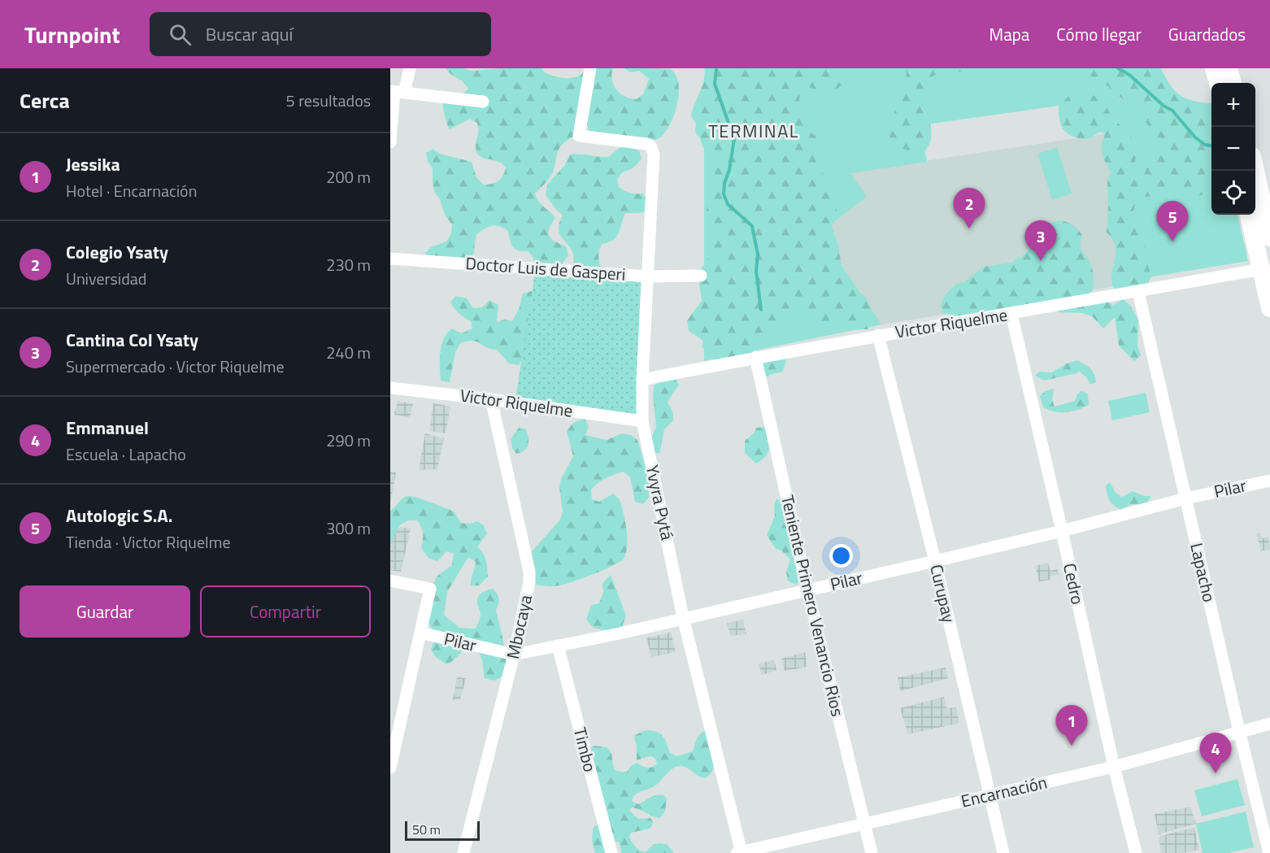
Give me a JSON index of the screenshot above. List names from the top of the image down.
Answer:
{
  "streets": {
    "street": [
      "Doctor Luis de Gasperi",
      "Victor Riquelme",
      "Pilar",
      "Yvyra Pytá",
      "Lapacho",
      "Cedro",
      "Curupay",
      "Teniente Primero Venancio Rios",
      "Mbocaya",
      "Timbo",
      "Encarnación"
    ]
  },
  "crossings": [
    ["Doctor Luis de Gasperi", "Yvyra Pytá"],
    ["Victor Riquelme", "Yvyra Pytá"],
    ["Victor Riquelme", "Lapacho"],
    ["Victor Riquelme", "Cedro"],
    ["Victor Riquelme", "Curupay"],
    ["Victor Riquelme", "Teniente Primero Venancio Rios"],
    ["Victor Riquelme", "Mbocaya"],
    ["Pilar", "Yvyra Pytá"],
    ["Pilar", "Lapacho"],
    ["Pilar", "Cedro"],
    ["Pilar", "Curupay"],
    ["Pilar", "Teniente Primero Venancio Rios"],
    ["Pilar", "Mbocaya"],
    ["Pilar", "Timbo"],
    ["Yvyra Pytá", "Encarnación"],
    ["Lapacho", "Encarnación"],
    ["Cedro", "Encarnación"],
    ["Curupay", "Encarnación"],
    ["Teniente Primero Venancio Rios", "Encarnación"]
  ],
  "districts": ["TERMINAL"],
  "scale_bar": "50 m",
  "page": {
    "header": "Turnpoint",
    "search": "Buscar aquí",
    "nav": ["Mapa", "Cómo llegar", "Guardados"],
    "heading": ["Cerca", "5 resultados"],
    "map_buttons": ["+", "−"],
    "list": [
      {
        "mark": "1",
        "name": "Jessika",
        "note": "Hotel · Encarnación",
        "value": "200 m"
      },
      {
        "mark": "2",
        "name": "Colegio Ysaty",
        "note": "Universidad",
        "value": "230 m"
      },
      {
        "mark": "3",
        "name": "Cantina Col Ysaty",
        "note": "Supermercado · Victor Riquelme",
        "value": "240 m"
      },
      {
        "mark": "4",
        "name": "Emmanuel",
        "note": "Escuela · Lapacho",
        "value": "290 m"
      },
      {
        "mark": "5",
        "name": "Autologic S.A.",
        "note": "Tienda · Victor Riquelme",
        "value": "300 m"
      }
    ],
    "pins": [
      "2",
      "5",
      "3",
      "1",
      "4"
    ],
    "buttons": ["Guardar", "Compartir"],
    "scale": "50 m"
  }
}
